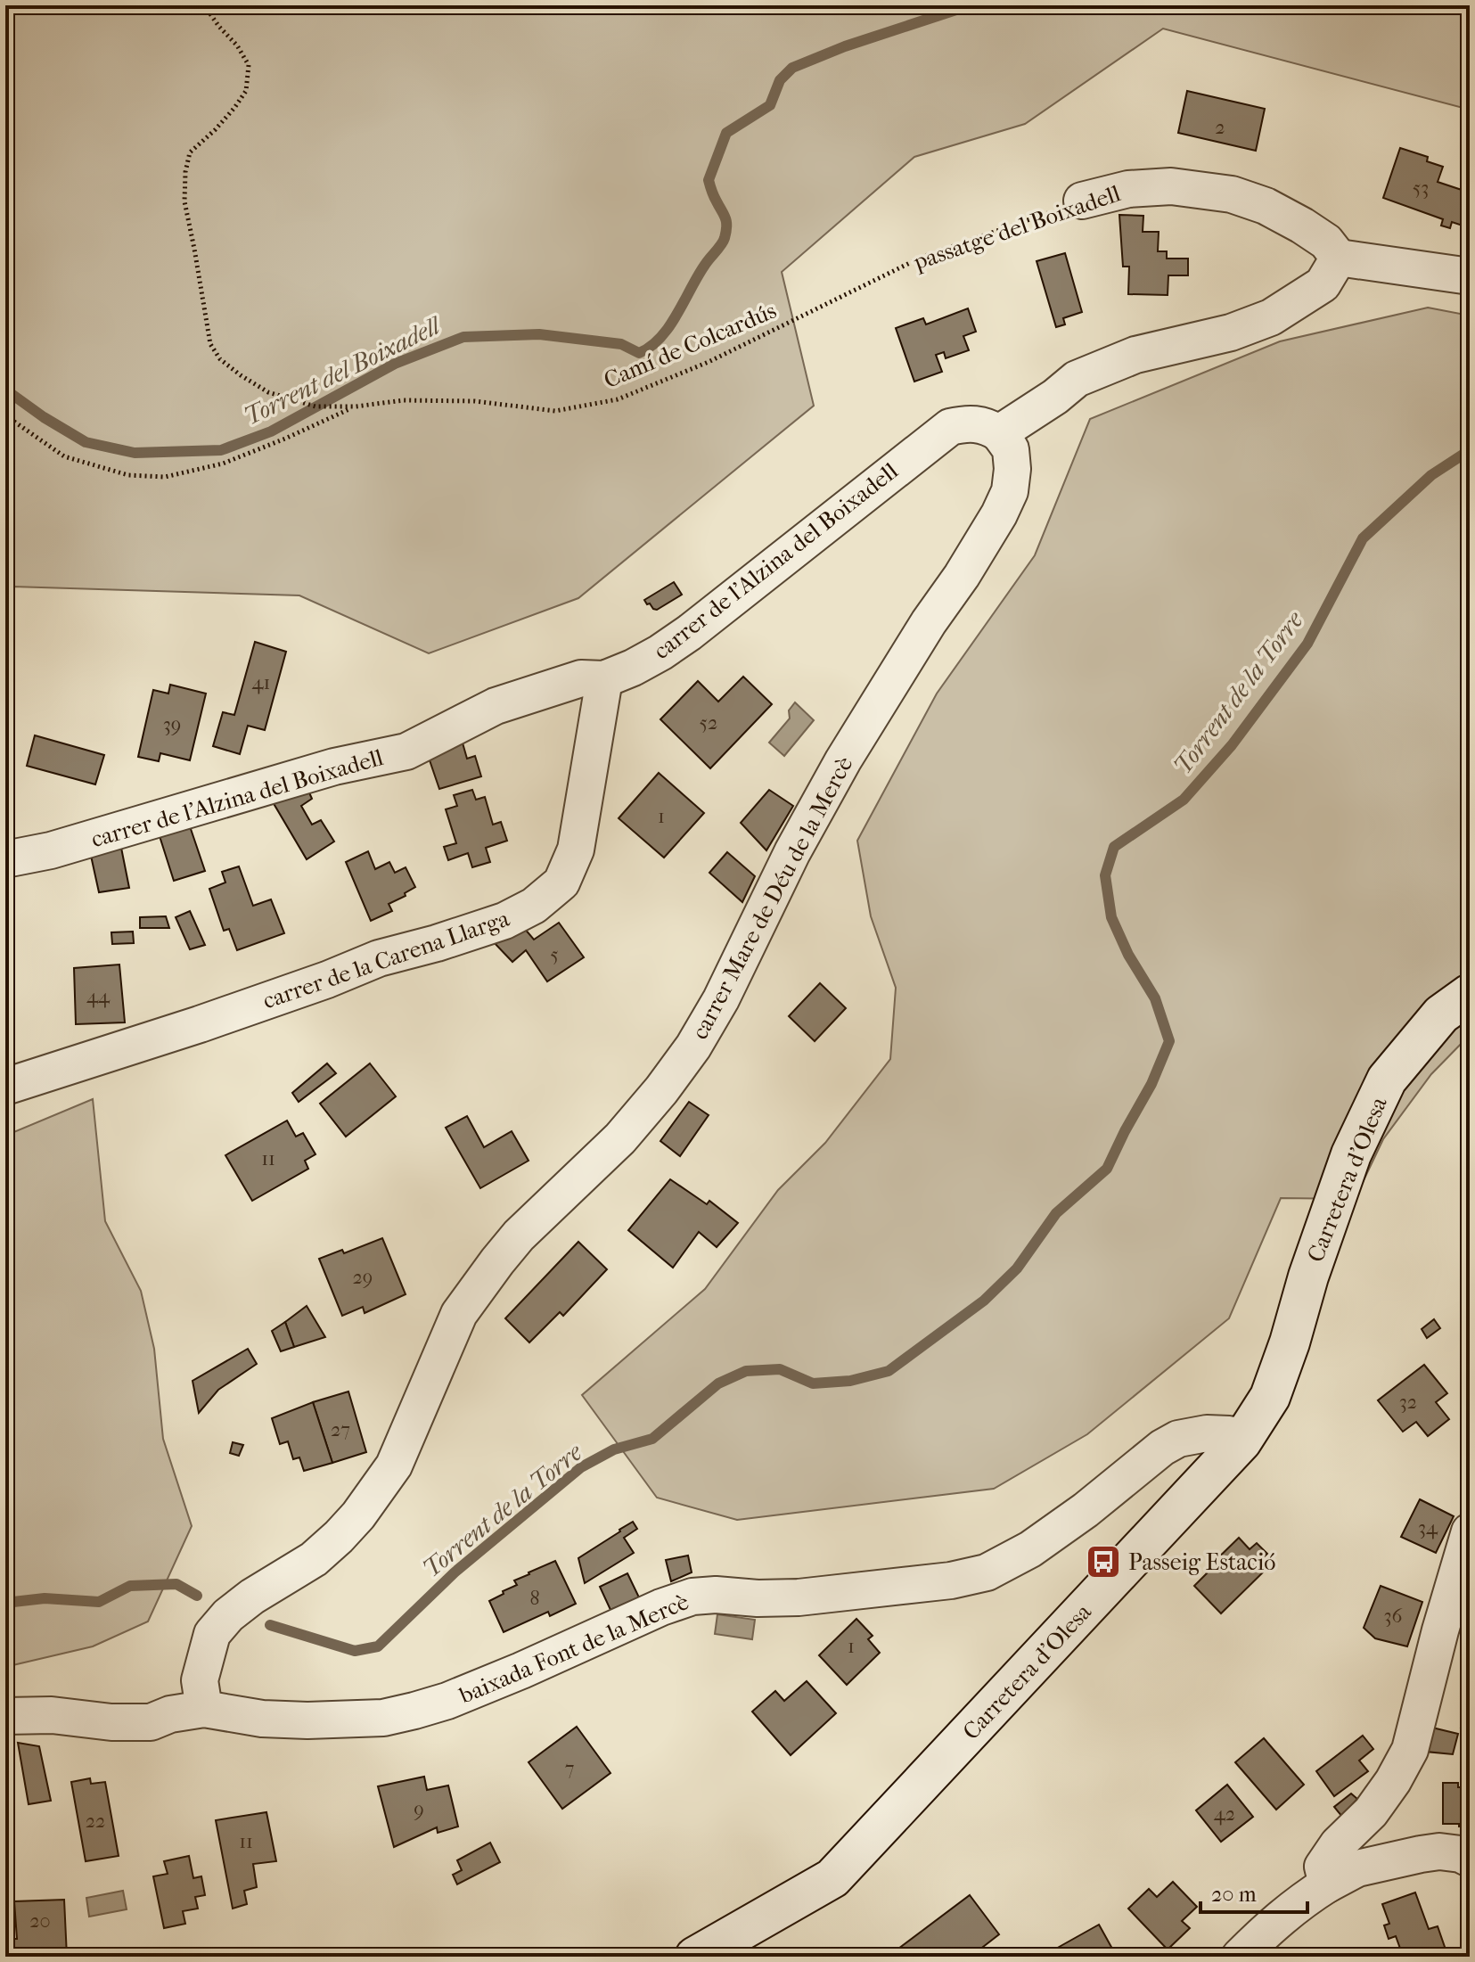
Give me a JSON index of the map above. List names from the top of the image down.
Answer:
{
  "streets": {
    "street": [
      "passatge del Boixadell",
      "carrer de l'Alzina del Boixadell",
      "carrer Mare de Déu de la Mercè",
      "carrer de la Carena Llarga",
      "Carretera d'Olesa",
      "baixada Font de la Mercè"
    ],
    "path": ["Camí de Colcardús"]
  },
  "crossings": [
    ["passatge del Boixadell", "Camí de Colcardús"],
    ["carrer de l'Alzina del Boixadell", "carrer Mare de Déu de la Mercè"],
    ["carrer de l'Alzina del Boixadell", "carrer de la Carena Llarga"],
    ["carrer Mare de Déu de la Mercè", "baixada Font de la Mercè"],
    ["Carretera d'Olesa", "baixada Font de la Mercè"]
  ],
  "water": ["Torrent del Boixadell", "Torrent de la Torre"],
  "places": {
    "bus stop": ["Passeig Estació"]
  },
  "house_numbers": [
    "2",
    "53",
    "41",
    "52",
    "39",
    "1",
    "5",
    "44",
    "11",
    "29",
    "32",
    "27",
    "34",
    "8",
    "36",
    "1",
    "7",
    "9",
    "42",
    "22",
    "11",
    "20"
  ],
  "scale_bar": "20 m"
}
